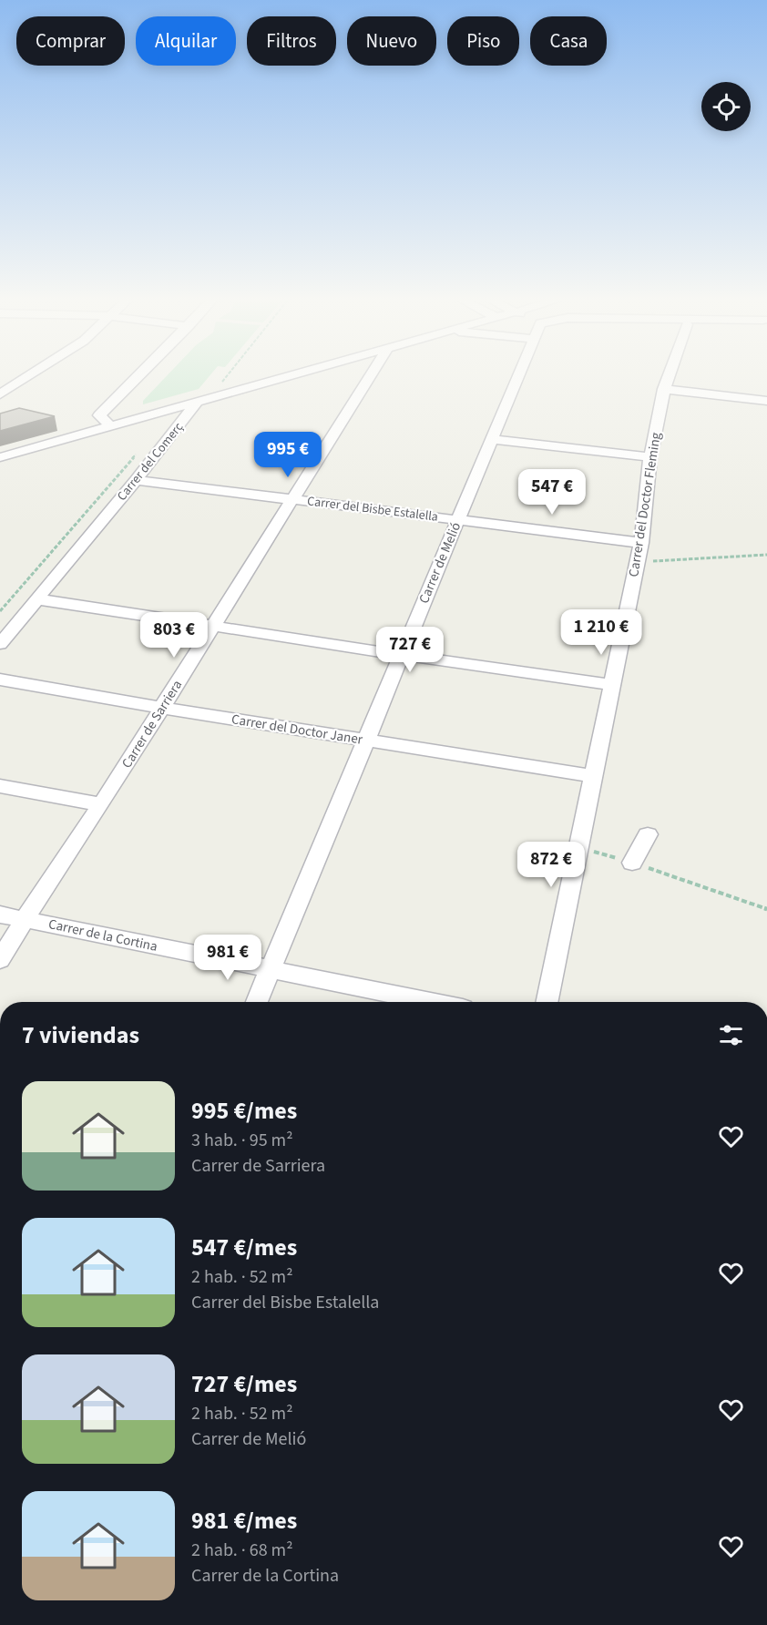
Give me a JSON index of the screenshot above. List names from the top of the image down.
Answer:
{
  "streets": {
    "street": [
      "Carrer del Comerç",
      "Carrer del Doctor Fleming",
      "Carrer del Bisbe Estalella",
      "Carrer de Melió",
      "Carrer de Sarriera",
      "Carrer del Doctor Janer",
      "Carrer de la Cortina"
    ]
  },
  "crossings": [
    ["Carrer del Comerç", "Carrer del Bisbe Estalella"],
    ["Carrer del Doctor Fleming", "Carrer del Bisbe Estalella"],
    ["Carrer del Doctor Fleming", "Carrer del Doctor Janer"],
    ["Carrer del Bisbe Estalella", "Carrer de Melió"],
    ["Carrer del Bisbe Estalella", "Carrer de Sarriera"],
    ["Carrer de Melió", "Carrer del Doctor Janer"],
    ["Carrer de Melió", "Carrer de la Cortina"],
    ["Carrer de Sarriera", "Carrer del Doctor Janer"],
    ["Carrer de Sarriera", "Carrer de la Cortina"]
  ],
  "page": {
    "chip": [
      "Comprar",
      "Alquilar",
      "Filtros",
      "Nuevo",
      "Piso",
      "Casa"
    ],
    "price": [
      "995 €",
      "547 €",
      "1 210 €",
      "803 €",
      "727 €",
      "872 €",
      "981 €"
    ],
    "heading": "7 viviendas",
    "list": [
      {
        "name": "995 €/mes",
        "note": "3 hab. · 95 m² · Carrer de Sarriera"
      },
      {
        "name": "547 €/mes",
        "note": "2 hab. · 52 m² · Carrer del Bisbe Estalella"
      },
      {
        "name": "727 €/mes",
        "note": "2 hab. · 52 m² · Carrer de Melió"
      },
      {
        "name": "981 €/mes",
        "note": "2 hab. · 68 m² · Carrer de la Cortina"
      }
    ]
  }
}
